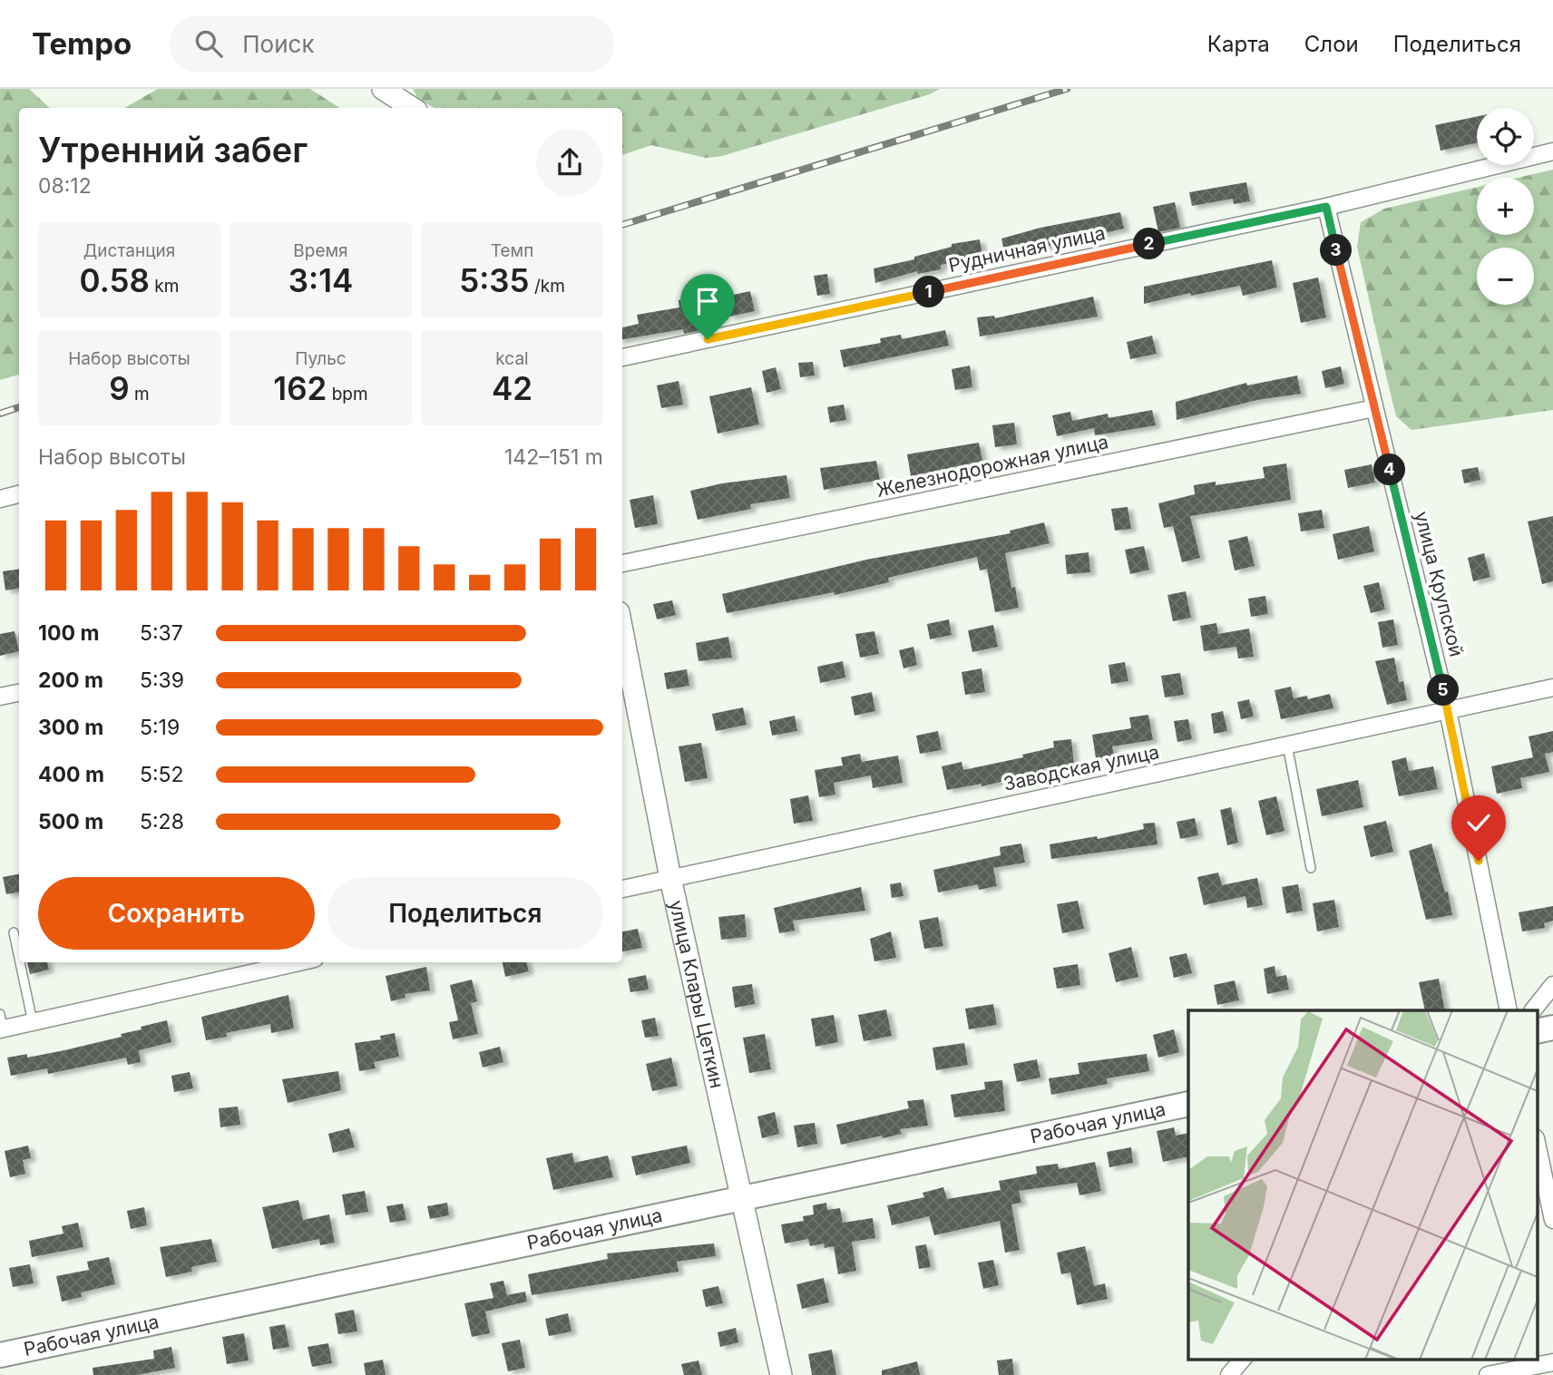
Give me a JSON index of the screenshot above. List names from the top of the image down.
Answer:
{
  "streets": {
    "main road": ["Рабочая улица"],
    "street": [
      "Рудничная улица",
      "Железнодорожная улица",
      "улица Крупской",
      "Заводская улица",
      "улица Клары Цеткин"
    ]
  },
  "crossings": [
    ["Рудничная улица", "улица Крупской"],
    ["Железнодорожная улица", "улица Крупской"],
    ["улица Крупской", "Заводская улица"],
    ["Заводская улица", "улица Клары Цеткин"],
    ["улица Клары Цеткин", "Рабочая улица"]
  ],
  "page": {
    "header": "Tempo",
    "search": "Поиск",
    "nav": ["Карта", "Слои", "Поделиться"],
    "map_buttons": ["+", "−"],
    "heading": ["Утренний забег", "08:12"],
    "stats": [
      ["Дистанция", "0.58 km"],
      ["Время", "3:14"],
      ["Темп", "5:35 /km"],
      ["Набор высоты", "9 m"],
      ["Пульс", "162 bpm"],
      ["kcal", "42"]
    ],
    "pins": [
      "2",
      "3",
      "1",
      "4",
      "5"
    ],
    "chart": ["Набор высоты", "142–151 m"],
    "list": [
      {
        "name": "100 m",
        "note": "5:37"
      },
      {
        "name": "200 m",
        "note": "5:39"
      },
      {
        "name": "300 m",
        "note": "5:19"
      },
      {
        "name": "400 m",
        "note": "5:52"
      },
      {
        "name": "500 m",
        "note": "5:28"
      }
    ],
    "buttons": ["Сохранить", "Поделиться"]
  }
}
